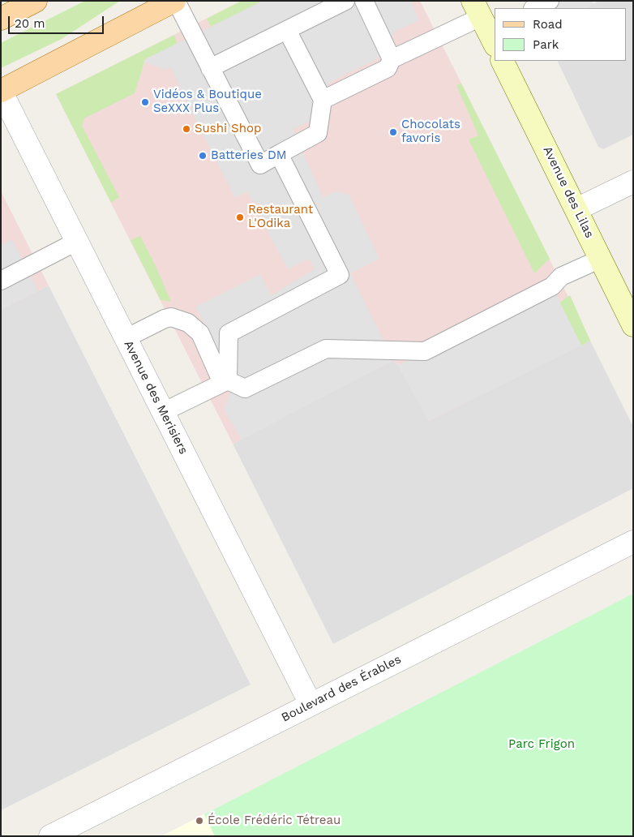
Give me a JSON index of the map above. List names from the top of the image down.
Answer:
{
  "streets": {
    "street": ["Avenue des Lilas", "Avenue des Merisiers", "Boulevard des Érables"]
  },
  "crossings": [
    ["Avenue des Merisiers", "Boulevard des Érables"]
  ],
  "parks": ["Parc Frigon"],
  "places": [
    "Vidéos & Boutique SeXXX Plus",
    "Sushi Shop",
    "Chocolats favoris",
    "Batteries DM",
    "Restaurant L'Odika",
    "École Frédéric Tétreau"
  ],
  "legend": ["Road", "Park"],
  "scale_bar": "20 m"
}
